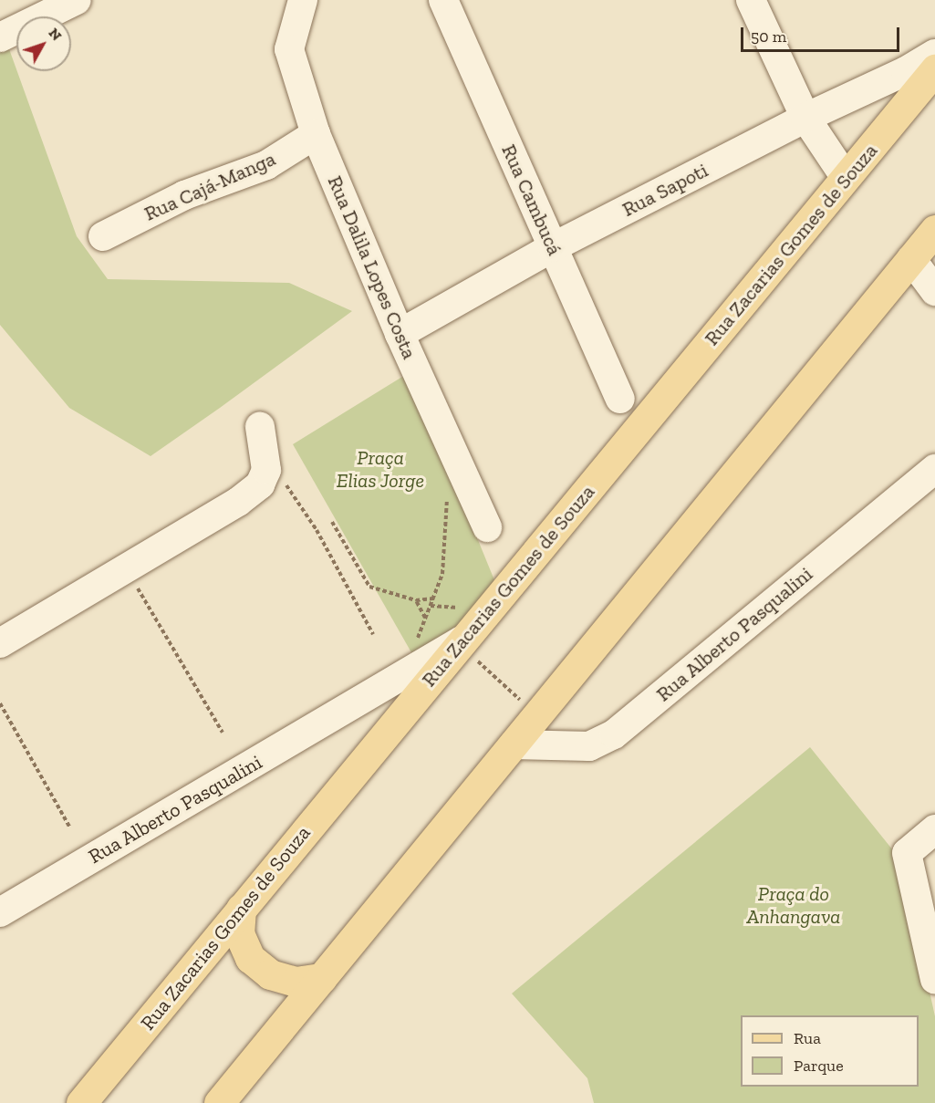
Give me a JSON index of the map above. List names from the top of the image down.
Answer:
{
  "streets": {
    "main road": ["Rua Zacarias Gomes de Souza"],
    "street": [
      "Rua Cajá-Manga",
      "Rua Sapoti",
      "Rua Cambucá",
      "Rua Dalila Lopes Costa",
      "Rua Alberto Pasqualini"
    ]
  },
  "crossings": [
    ["Rua Cajá-Manga", "Rua Dalila Lopes Costa"],
    ["Rua Sapoti", "Rua Cambucá"],
    ["Rua Sapoti", "Rua Dalila Lopes Costa"],
    ["Rua Zacarias Gomes de Souza", "Rua Alberto Pasqualini"]
  ],
  "parks": ["Praça Elias Jorge", "Praça do Anhangava"],
  "legend": ["Rua", "Parque"],
  "scale_bar": "50 m",
  "north": "top right"
}
